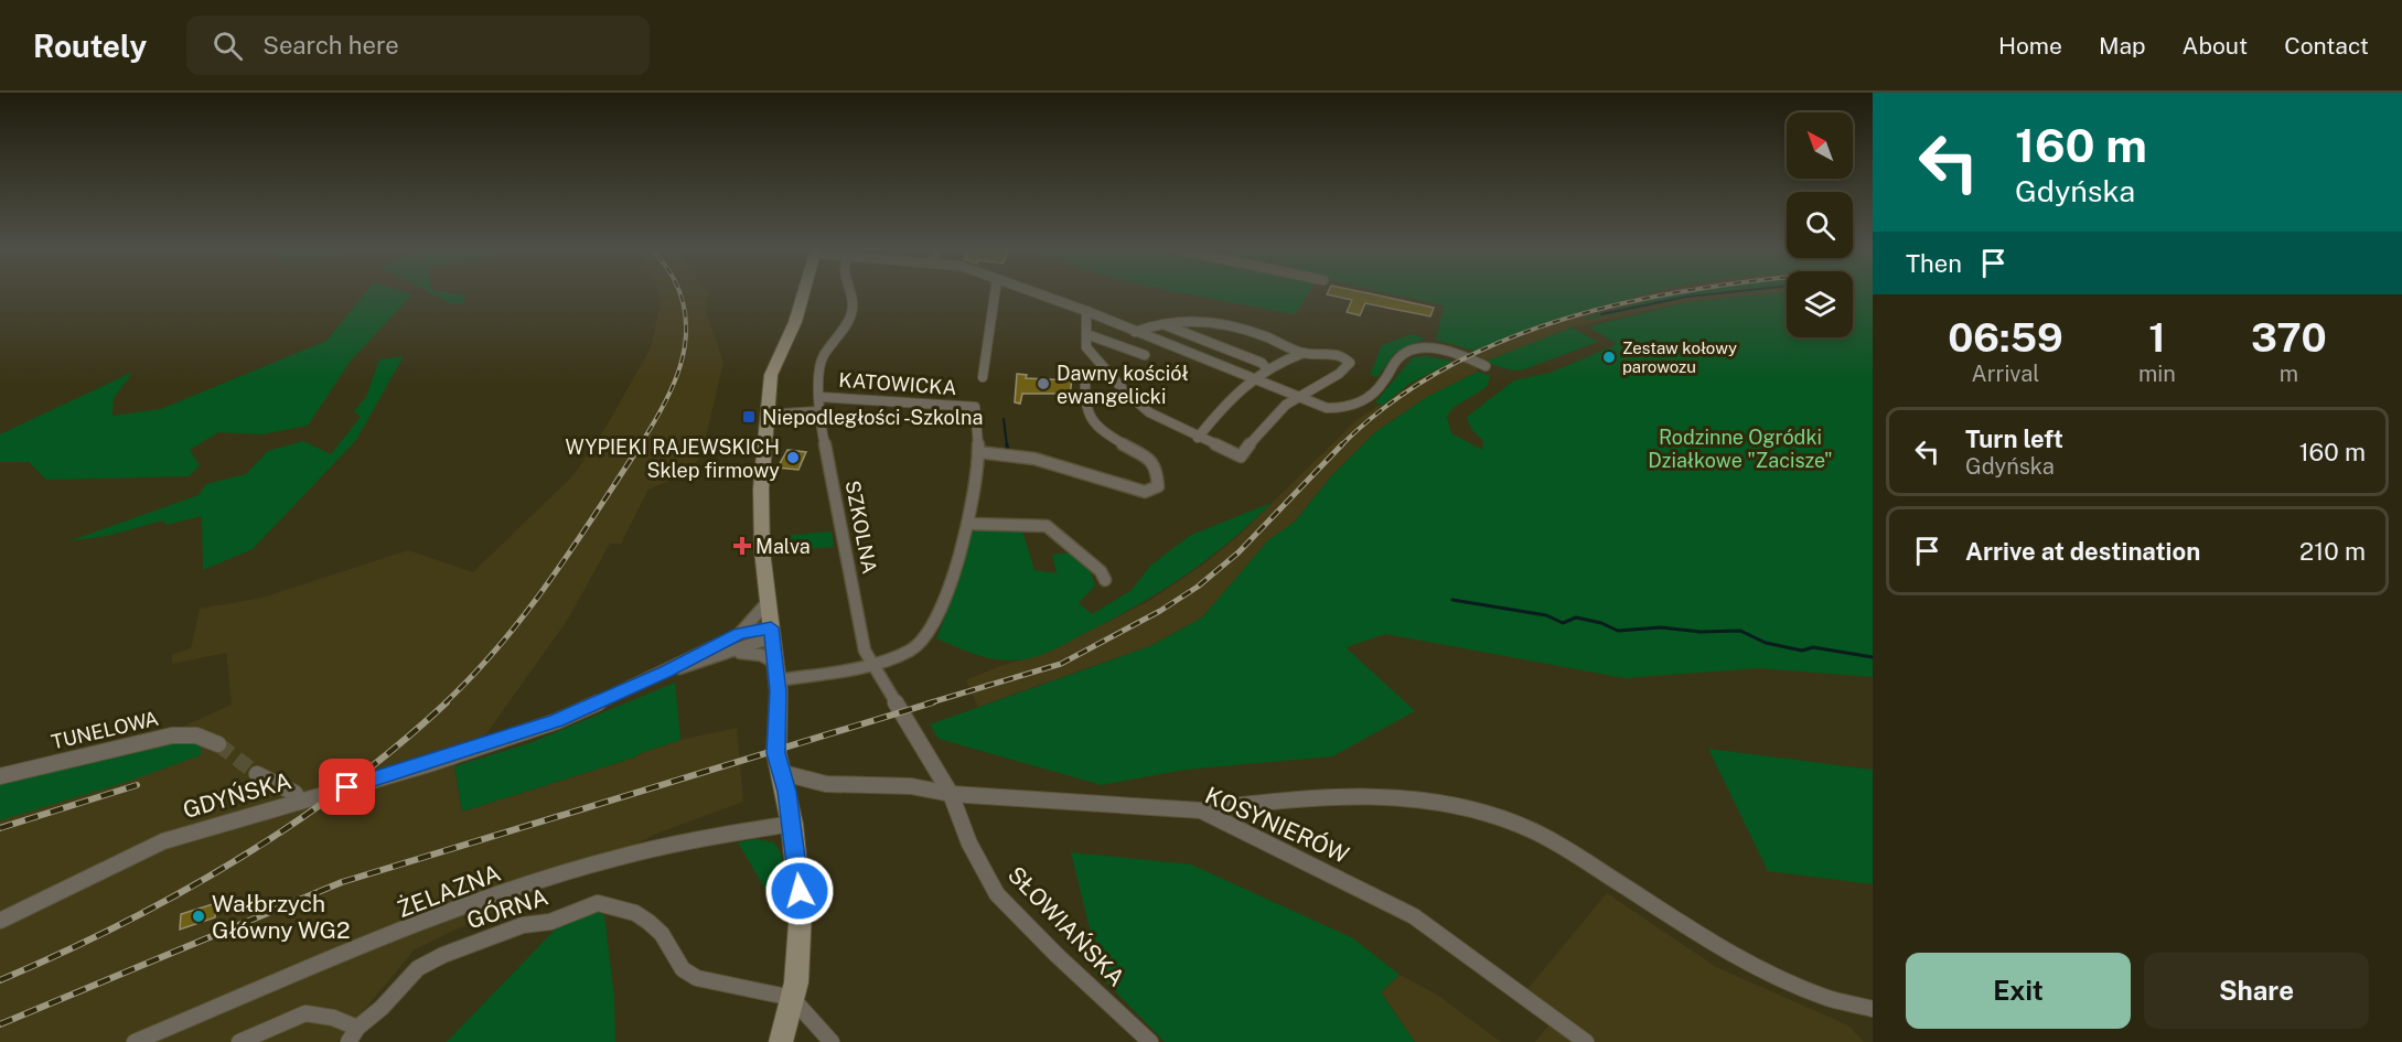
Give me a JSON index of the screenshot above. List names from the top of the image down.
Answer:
{
  "streets": {
    "street": [
      "KATOWICKA",
      "SZKOLNA",
      "TUNELOWA",
      "GDYŃSKA",
      "KOSYNIERÓW",
      "ŻELAZNA",
      "GÓRNA",
      "SŁOWIAŃSKA"
    ]
  },
  "crossings": [
    ["KATOWICKA", "SZKOLNA"],
    ["SZKOLNA", "KOSYNIERÓW"],
    ["SZKOLNA", "SŁOWIAŃSKA"],
    ["KOSYNIERÓW", "SŁOWIAŃSKA"]
  ],
  "parks": ["Rodzinne Ogródki Działkowe \"Zacisze\""],
  "places": {
    "other": [
      "Zestaw kołowy parowozu",
      "Dawny kościół ewangelicki",
      "WYPIEKI RAJEWSKICH Sklep firmowy",
      "Wałbrzych Główny WG2"
    ],
    "transit": ["Niepodległości -Szkolna"],
    "health": ["Malva"]
  },
  "north": "top left",
  "page": {
    "header": "Routely",
    "search": "Search here",
    "nav": [
      "Home",
      "Map",
      "About",
      "Contact"
    ],
    "turn": ["160 m", "Gdyńska"],
    "then": "Then",
    "eta": [
      "06:59",
      "Arrival",
      "1",
      "min",
      "370",
      "m"
    ],
    "list": [
      {
        "name": "Turn left",
        "note": "Gdyńska",
        "value": "160 m"
      },
      {
        "name": "Arrive at destination",
        "value": "210 m"
      }
    ],
    "buttons": ["Exit", "Share"]
  }
}
